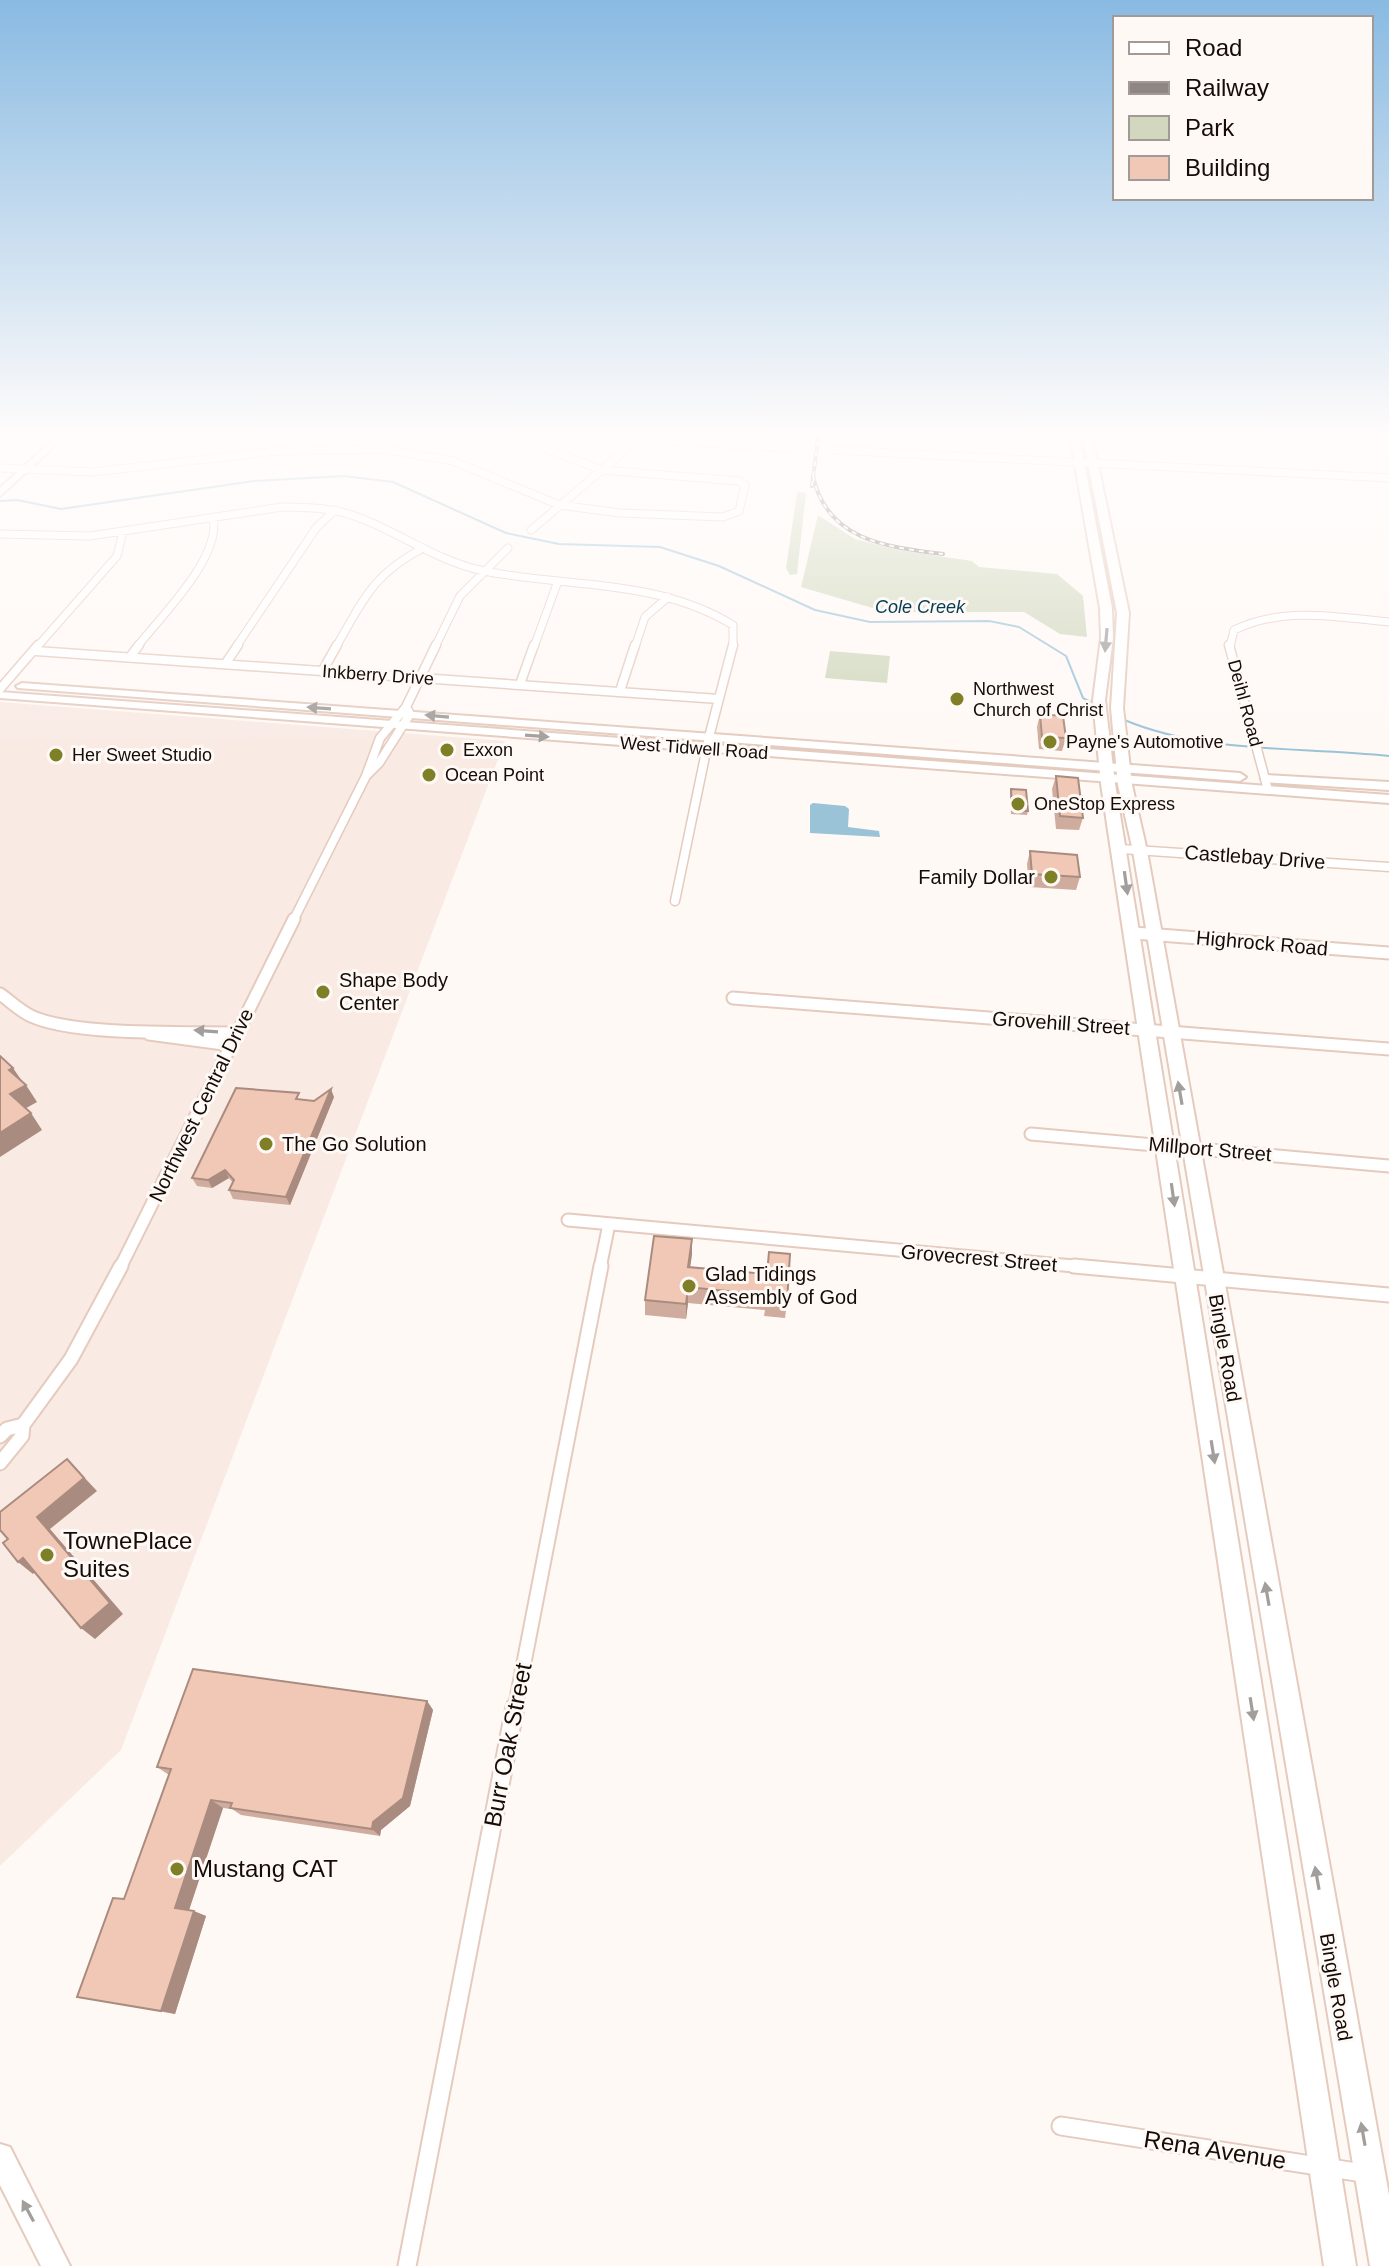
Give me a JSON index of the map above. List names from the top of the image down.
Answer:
{
  "streets": {
    "main road": ["West Tidwell Road", "Bingle Road"],
    "street": [
      "Inkberry Drive",
      "Deihl Road",
      "Castlebay Drive",
      "Highrock Road",
      "Grovehill Street",
      "Northwest Central Drive",
      "Millport Street",
      "Grovecrest Street",
      "Burr Oak Street",
      "Rena Avenue"
    ]
  },
  "crossings": [
    ["Deihl Road", "West Tidwell Road"],
    ["West Tidwell Road", "Northwest Central Drive"],
    ["West Tidwell Road", "Bingle Road"],
    ["Castlebay Drive", "Bingle Road"],
    ["Highrock Road", "Bingle Road"],
    ["Grovehill Street", "Bingle Road"],
    ["Millport Street", "Bingle Road"],
    ["Grovecrest Street", "Bingle Road"],
    ["Grovecrest Street", "Burr Oak Street"],
    ["Bingle Road", "Rena Avenue"]
  ],
  "water": ["Cole Creek"],
  "places": [
    "Northwest Church of Christ",
    "Payne's Automotive",
    "Exxon",
    "Her Sweet Studio",
    "Ocean Point",
    "OneStop Express",
    "Family Dollar",
    "Shape Body Center",
    "The Go Solution",
    "Glad Tidings Assembly of God",
    "TownePlace Suites",
    "Mustang CAT"
  ],
  "legend": [
    "Road",
    "Railway",
    "Park",
    "Building"
  ]
}
